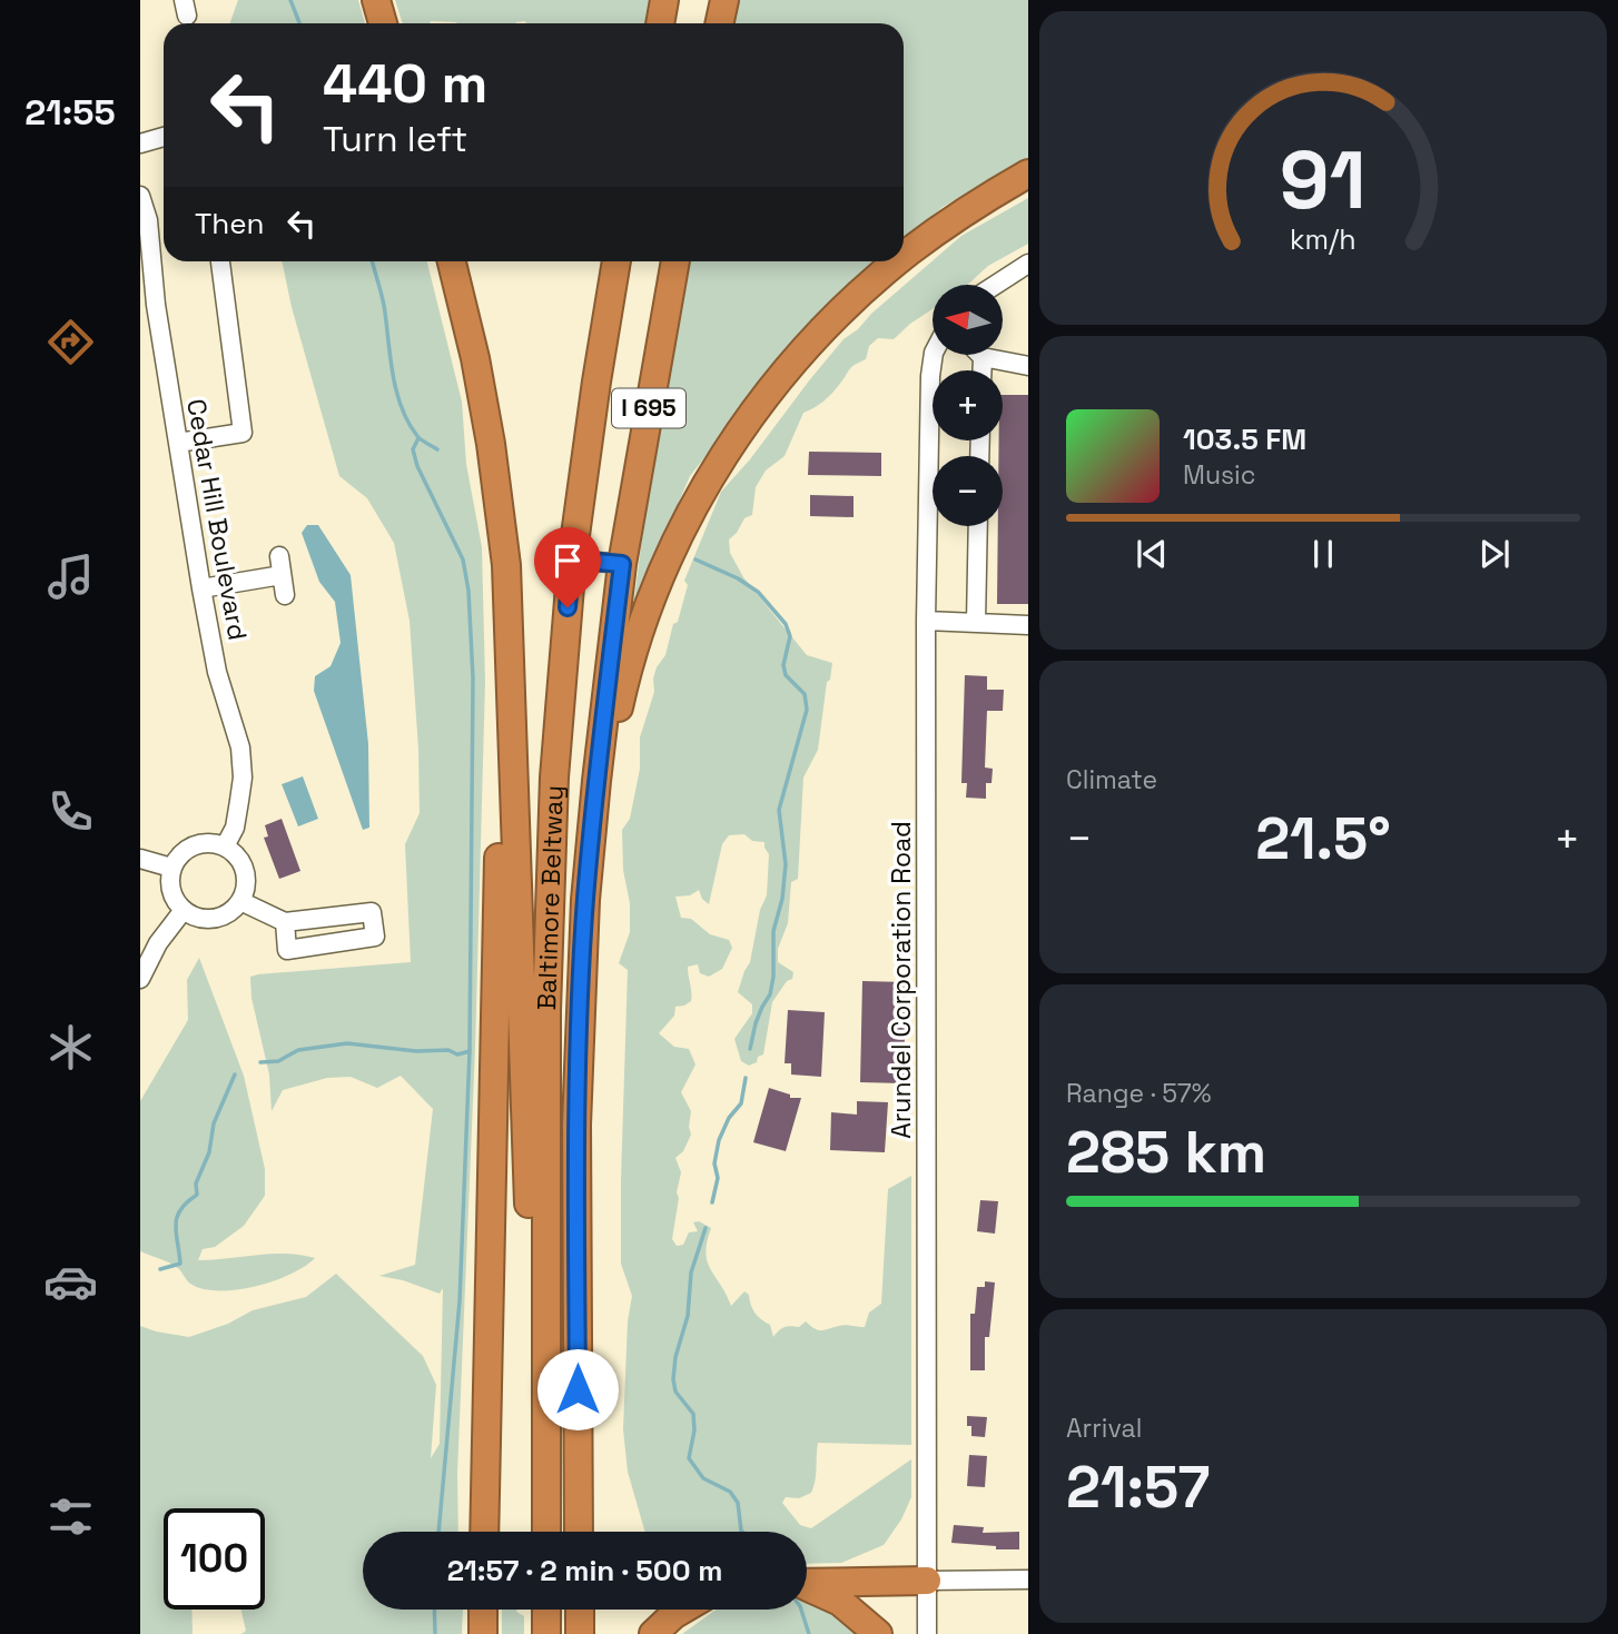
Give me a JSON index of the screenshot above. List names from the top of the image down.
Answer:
{
  "streets": {
    "highway": ["I 695", "Baltimore Beltway"],
    "street": ["Cedar Hill Boulevard", "Arundel Corporation Road"]
  },
  "north": "left",
  "page": {
    "tabs": "21:55",
    "turn": ["440 m", "Turn left"],
    "then": "Then",
    "map_buttons": ["+", "−"],
    "song": ["103.5 FM", "Music"],
    "tile": [
      "Climate",
      ["Range · 57%", "285 km"],
      ["Arrival", "21:57"]
    ],
    "heat": ["−", "21.5°", "+"],
    "limit": "100",
    "trip": "21:57 · 2 min · 500 m",
    "gauge": ["91", "km/h"]
  }
}
